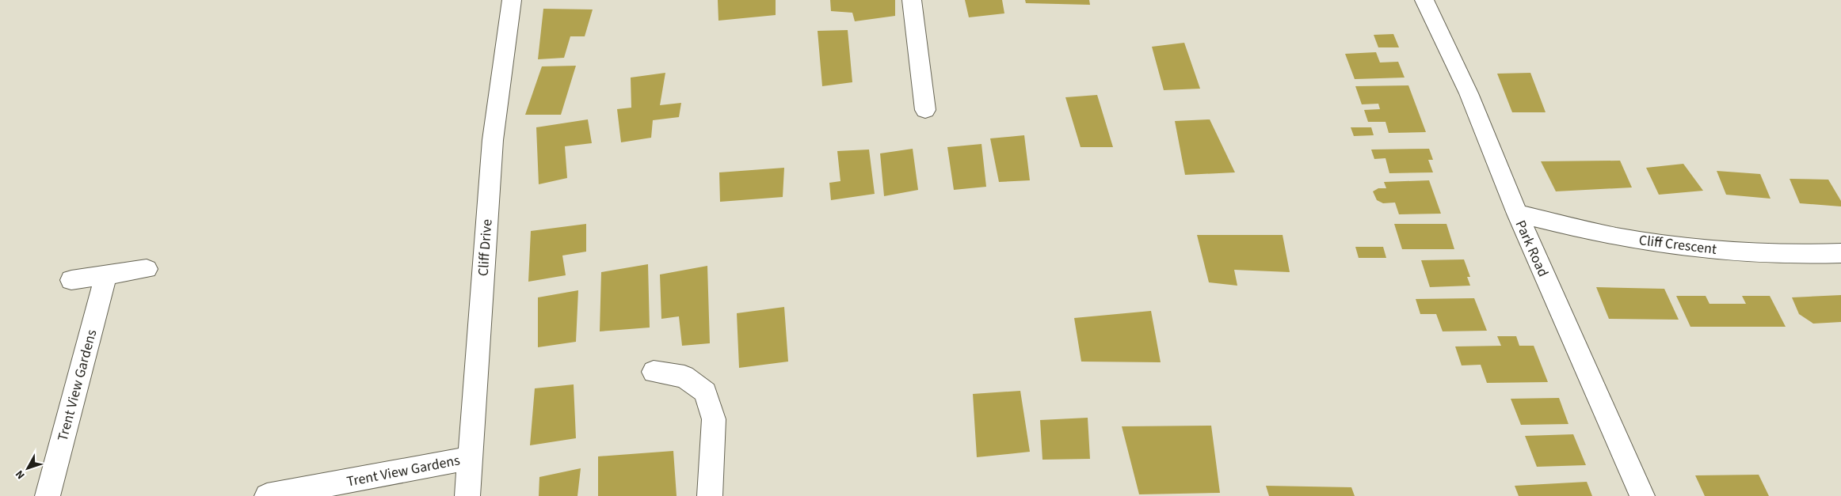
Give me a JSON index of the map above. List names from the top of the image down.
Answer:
{
  "streets": {
    "street": [
      "Cliff Crescent",
      "Cliff Drive",
      "Park Road",
      "Trent View Gardens"
    ]
  },
  "crossings": [
    ["Cliff Crescent", "Park Road"],
    ["Cliff Drive", "Trent View Gardens"]
  ],
  "north": "bottom left"
}
